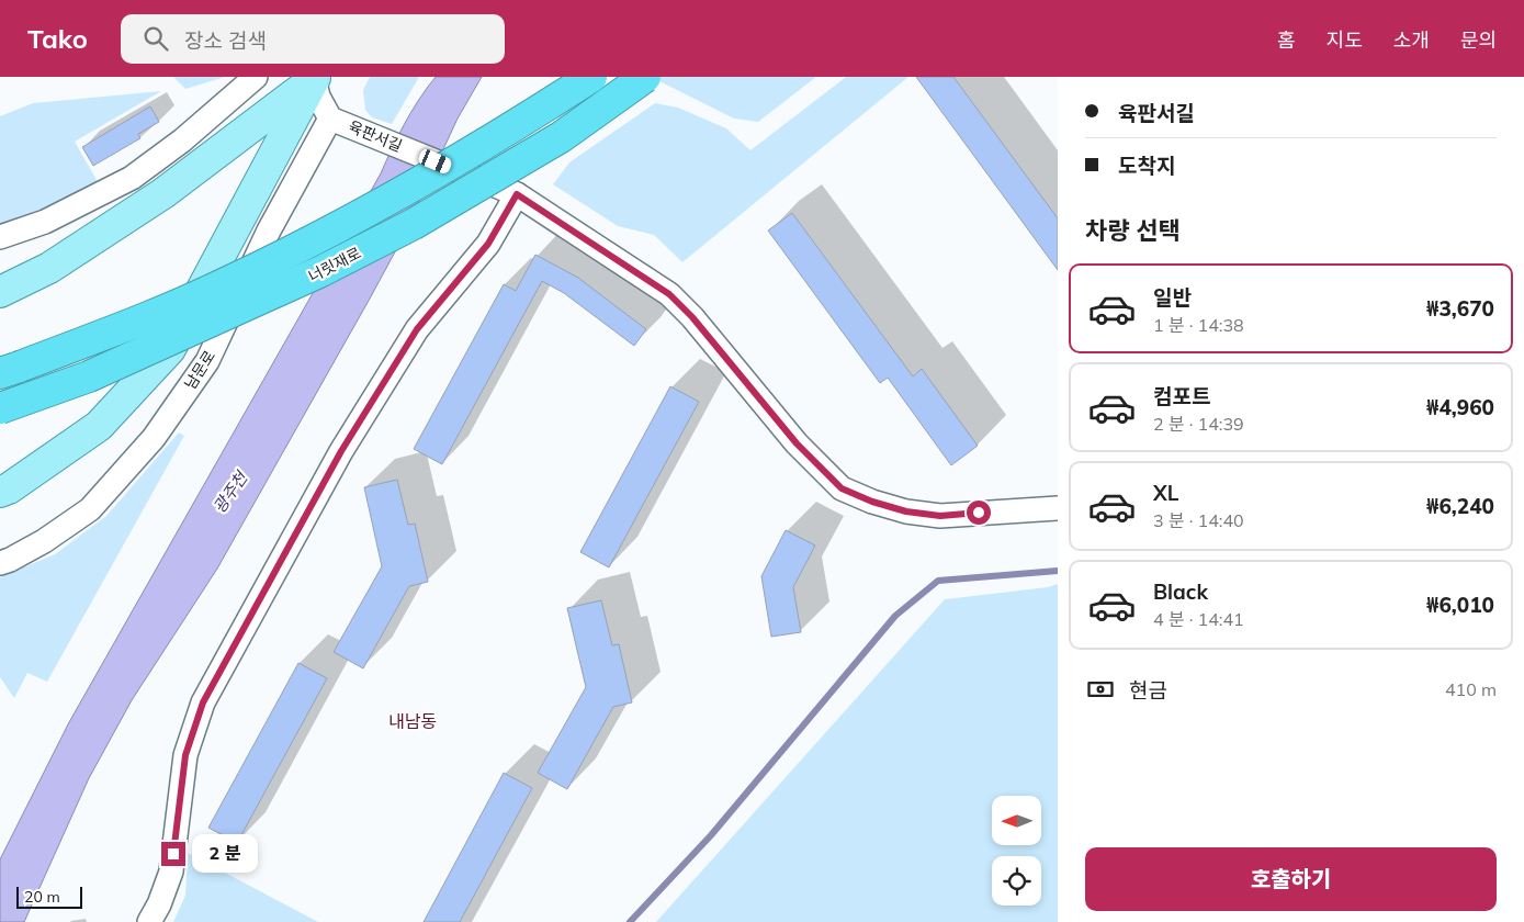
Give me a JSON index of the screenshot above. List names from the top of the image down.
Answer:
{
  "streets": {
    "highway": ["너릿재로"],
    "street": ["육판서길", "남문로"]
  },
  "crossings": [
    ["육판서길", "남문로"]
  ],
  "districts": ["내남동"],
  "water": ["광주천"],
  "scale_bar": "20 m",
  "north": "left",
  "page": {
    "header": "Tako",
    "search": "장소 검색",
    "nav": [
      "홈",
      "지도",
      "소개",
      "문의"
    ],
    "banner": ["육판서길", "도착지"],
    "heading": "차량 선택",
    "list": [
      {
        "name": "일반",
        "note": "1 분 · 14:38",
        "value": "₩3,670"
      },
      {
        "name": "컴포트",
        "note": "2 분 · 14:39",
        "value": "₩4,960"
      },
      {
        "name": "XL",
        "note": "3 분 · 14:40",
        "value": "₩6,240"
      },
      {
        "name": "Black",
        "note": "4 분 · 14:41",
        "value": "₩6,010"
      }
    ],
    "pay": ["현금", "410 m"],
    "bubble": "2 분",
    "buttons": "호출하기",
    "scale": "20 m"
  }
}
